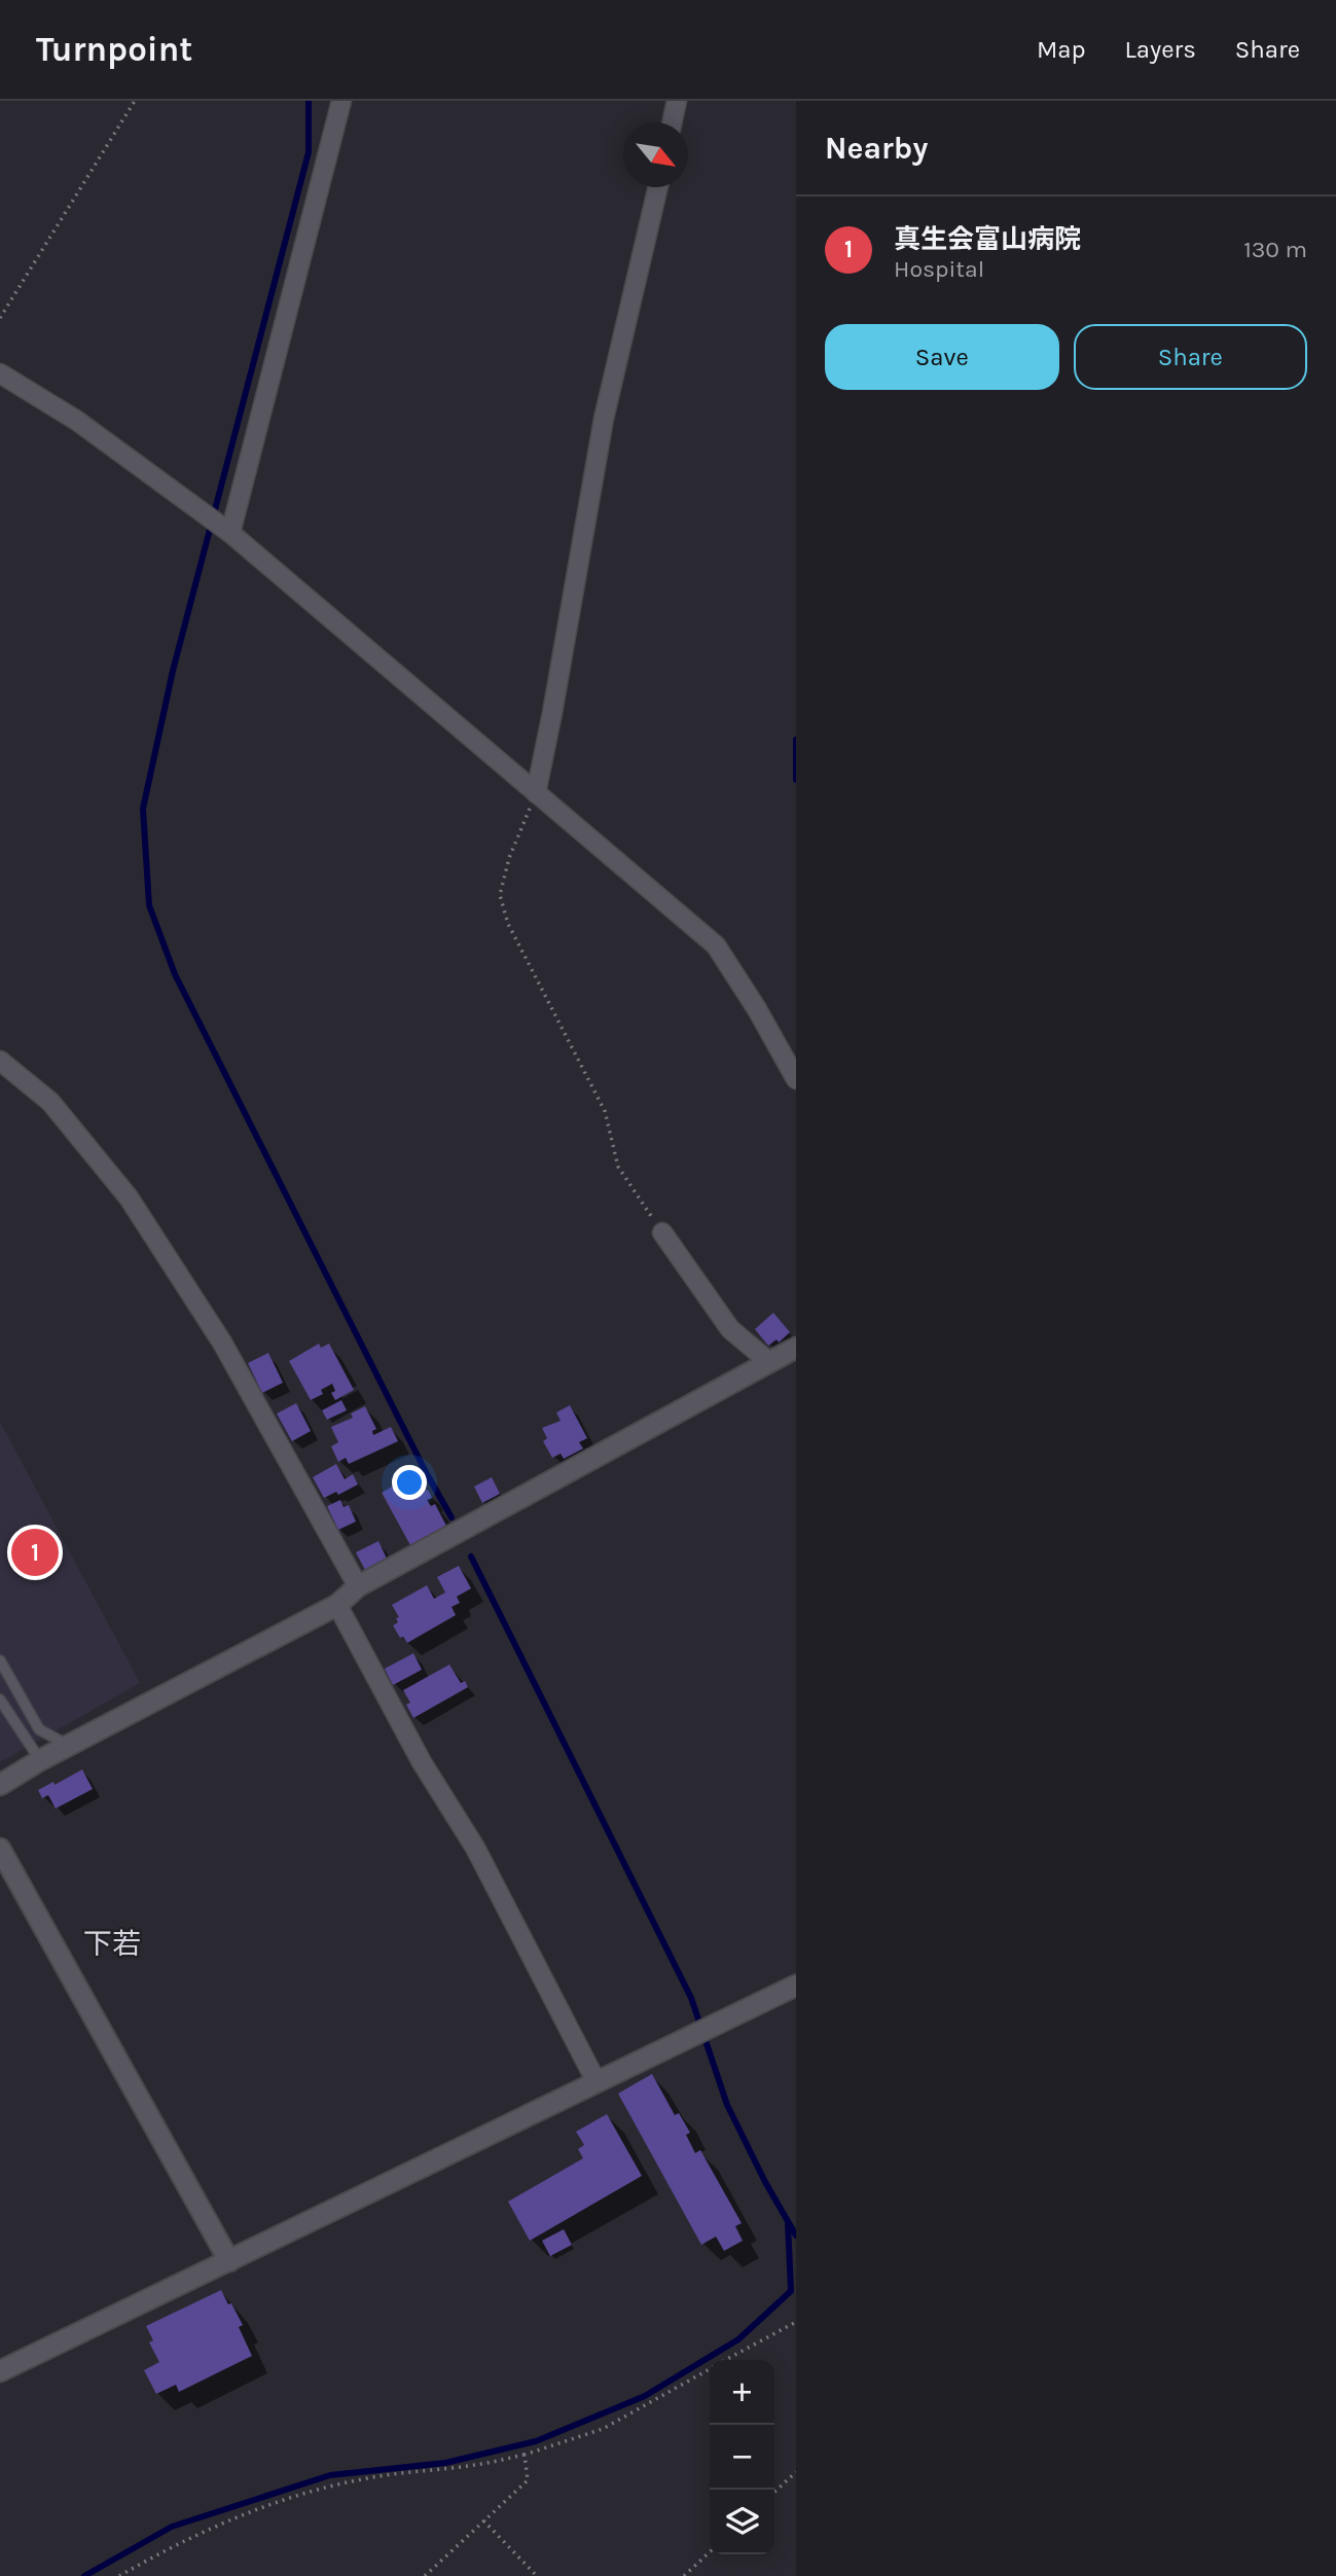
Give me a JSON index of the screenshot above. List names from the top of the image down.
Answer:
{
  "districts": ["下若"],
  "north": "bottom right",
  "page": {
    "header": "Turnpoint",
    "nav": ["Map", "Layers", "Share"],
    "heading": "Nearby",
    "list": [
      {
        "mark": "1",
        "name": "真生会富山病院",
        "note": "Hospital",
        "value": "130 m"
      }
    ],
    "buttons": ["Save", "Share"],
    "pins": "1",
    "map_buttons": ["+", "−"]
  }
}
